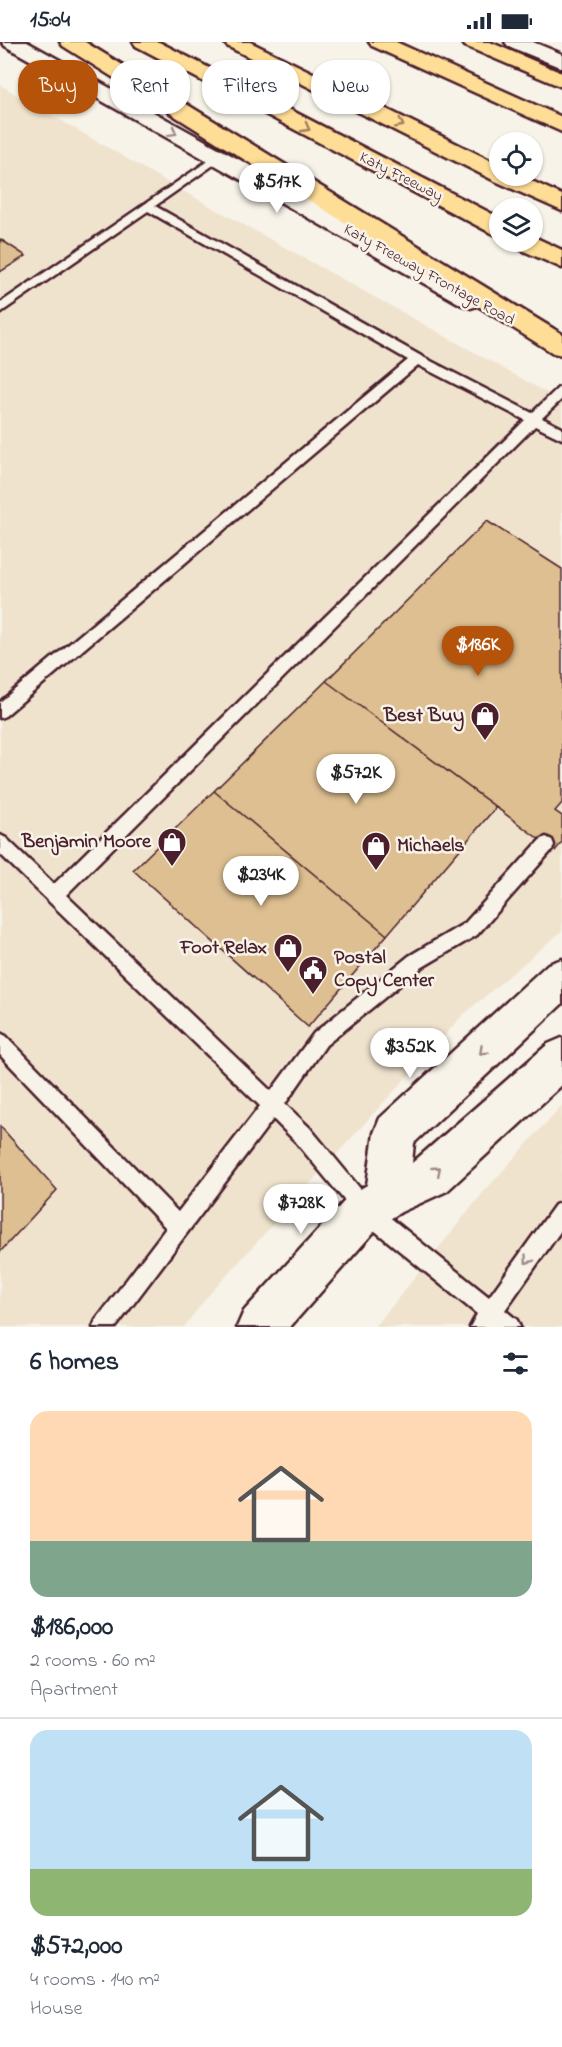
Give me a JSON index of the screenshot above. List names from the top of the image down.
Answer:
{
  "streets": {
    "highway": ["Katy Freeway"],
    "main road": ["Katy Freeway Frontage Road"]
  },
  "one_way": ["Katy Freeway Frontage Road"],
  "places": {
    "shop": [
      "Best Buy",
      "Benjamin Moore",
      "Michaels",
      "Foot Relax"
    ],
    "public building": ["Postal Copy Center"]
  },
  "page": {
    "status": "15:04",
    "chip": [
      "Buy",
      "Rent",
      "Filters",
      "New"
    ],
    "price": [
      "$517K",
      "$186K",
      "$572K",
      "$234K",
      "$352K",
      "$728K"
    ],
    "heading": "6 homes",
    "list": [
      {
        "name": "$186,000",
        "note": "2 rooms · 60 m² · Apartment"
      },
      {
        "name": "$572,000",
        "note": "4 rooms · 140 m² · House"
      }
    ]
  }
}
